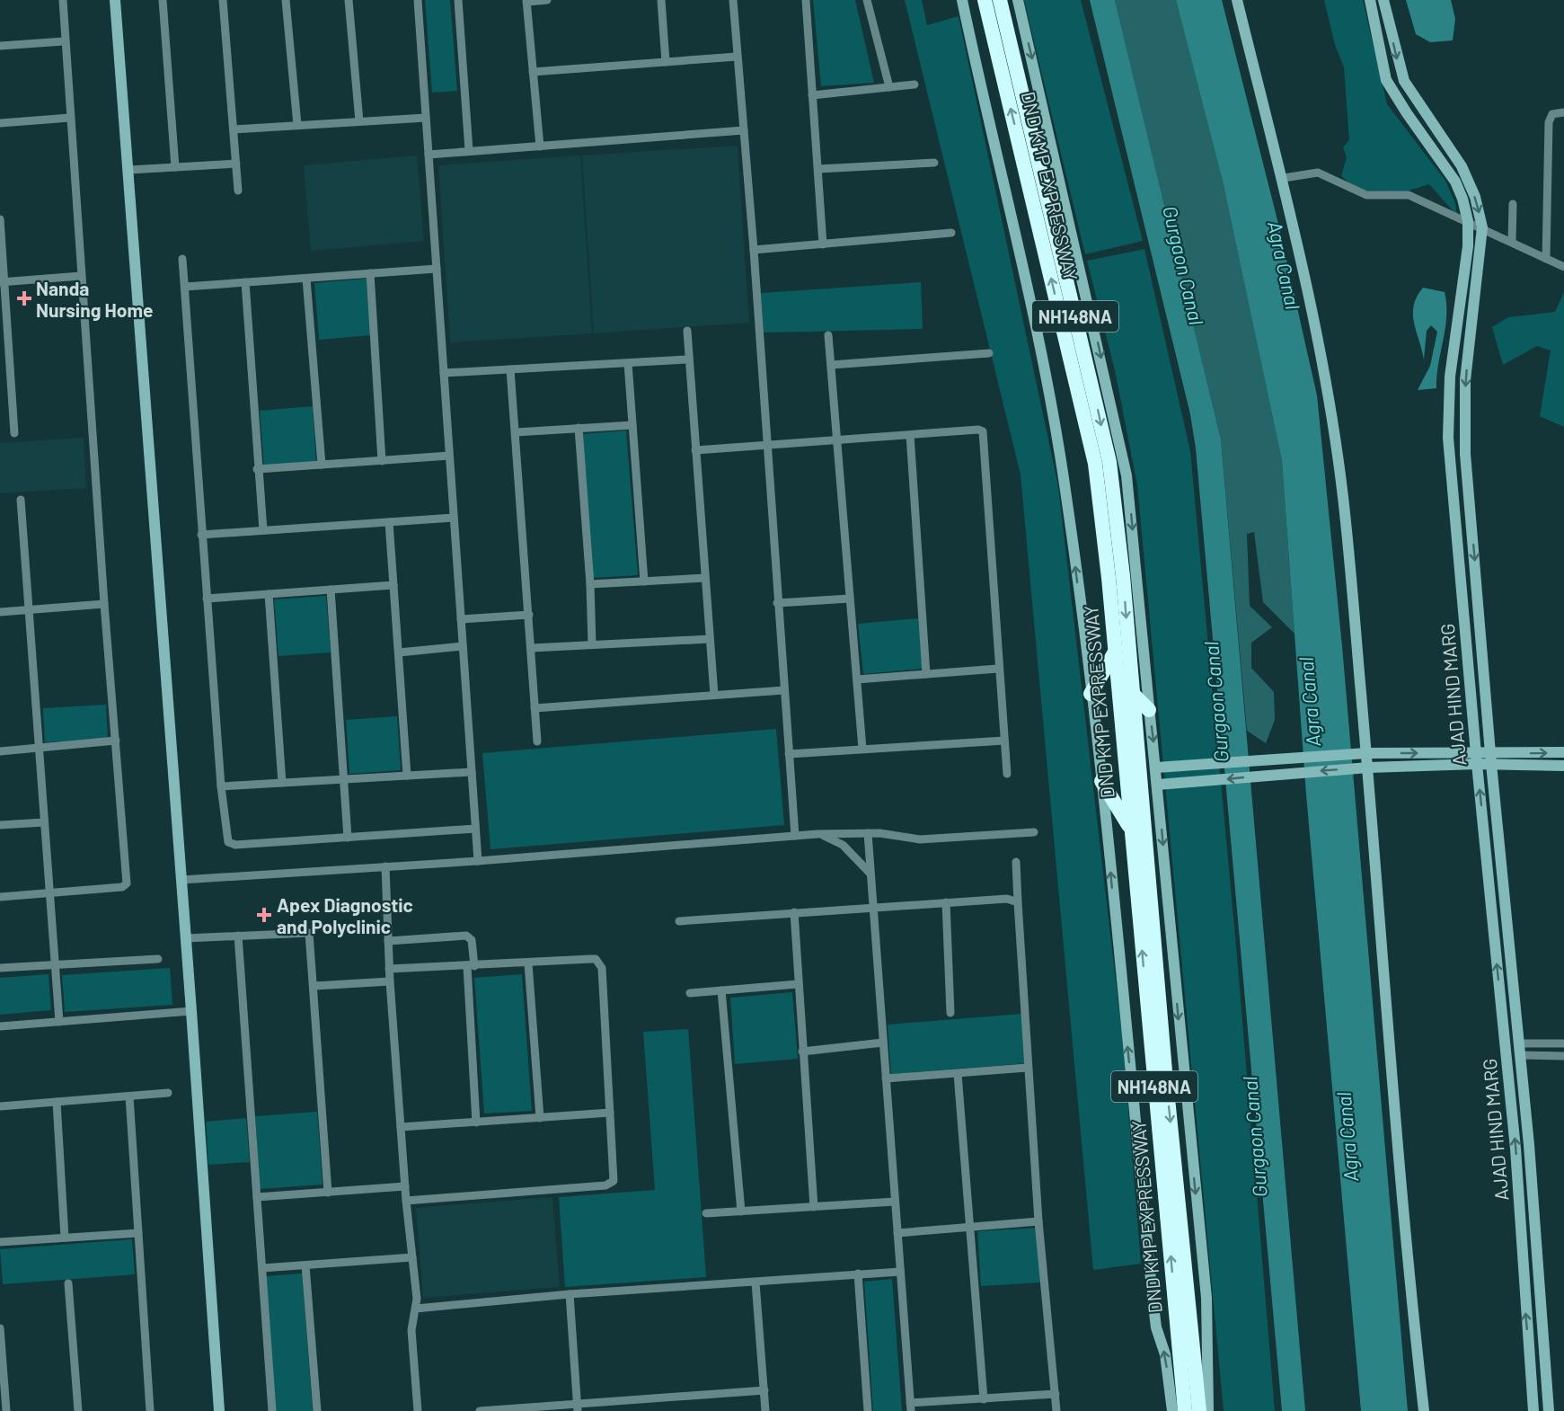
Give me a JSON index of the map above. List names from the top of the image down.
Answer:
{
  "streets": {
    "highway": ["DND KMP EXPRESSWAY", "NH148NA"],
    "street": ["AJAD HIND MARG"]
  },
  "water": ["Gurgaon Canal", "Agra Canal"],
  "places": {
    "health": ["Nanda Nursing Home", "Apex Diagnostic and Polyclinic"]
  }
}
